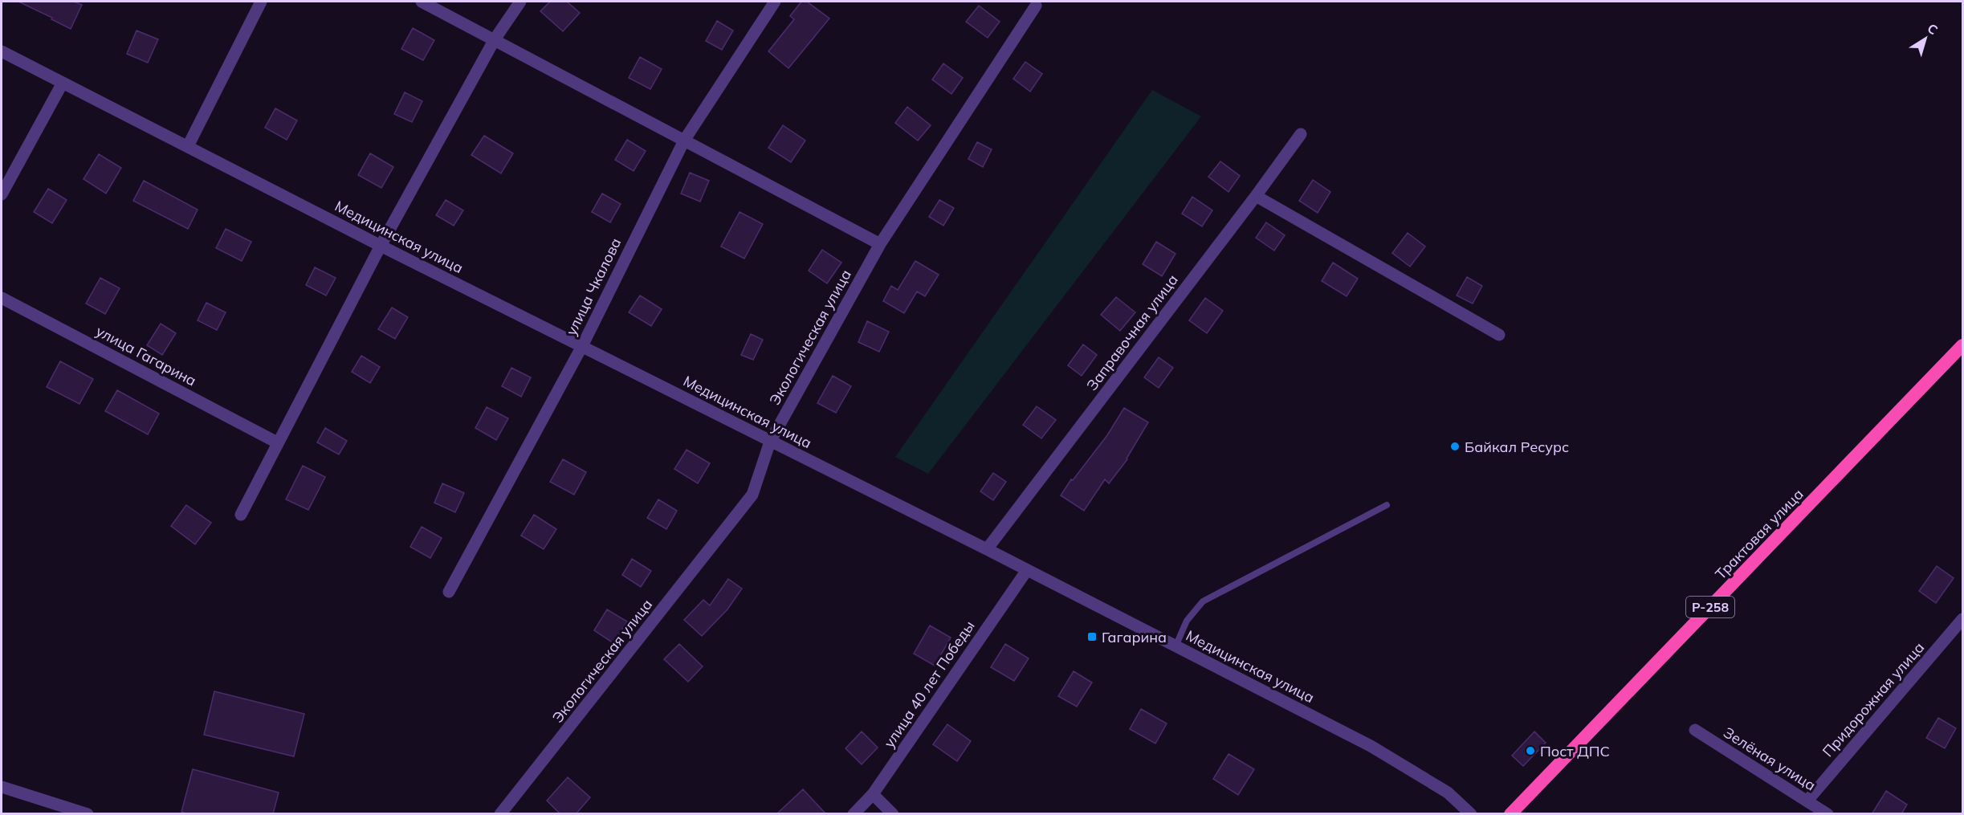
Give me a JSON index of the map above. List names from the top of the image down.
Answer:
{
  "streets": {
    "highway": ["Трактовая улица", "Р-258"],
    "street": [
      "Медицинская улица",
      "улица Чкалова",
      "Заправочная улица",
      "Экологическая улица",
      "улица Гагарина",
      "улица 40 лет Победы",
      "Придорожная улица",
      "Зелёная улица"
    ]
  },
  "crossings": [
    ["Медицинская улица", "улица Чкалова"],
    ["Медицинская улица", "Заправочная улица"],
    ["Медицинская улица", "Экологическая улица"],
    ["Медицинская улица", "улица 40 лет Победы"],
    ["Придорожная улица", "Зелёная улица"]
  ],
  "places": {
    "other": ["Байкал Ресурс", "Пост ДПС"],
    "transit": ["Гагарина"]
  },
  "north": "top right"
}
